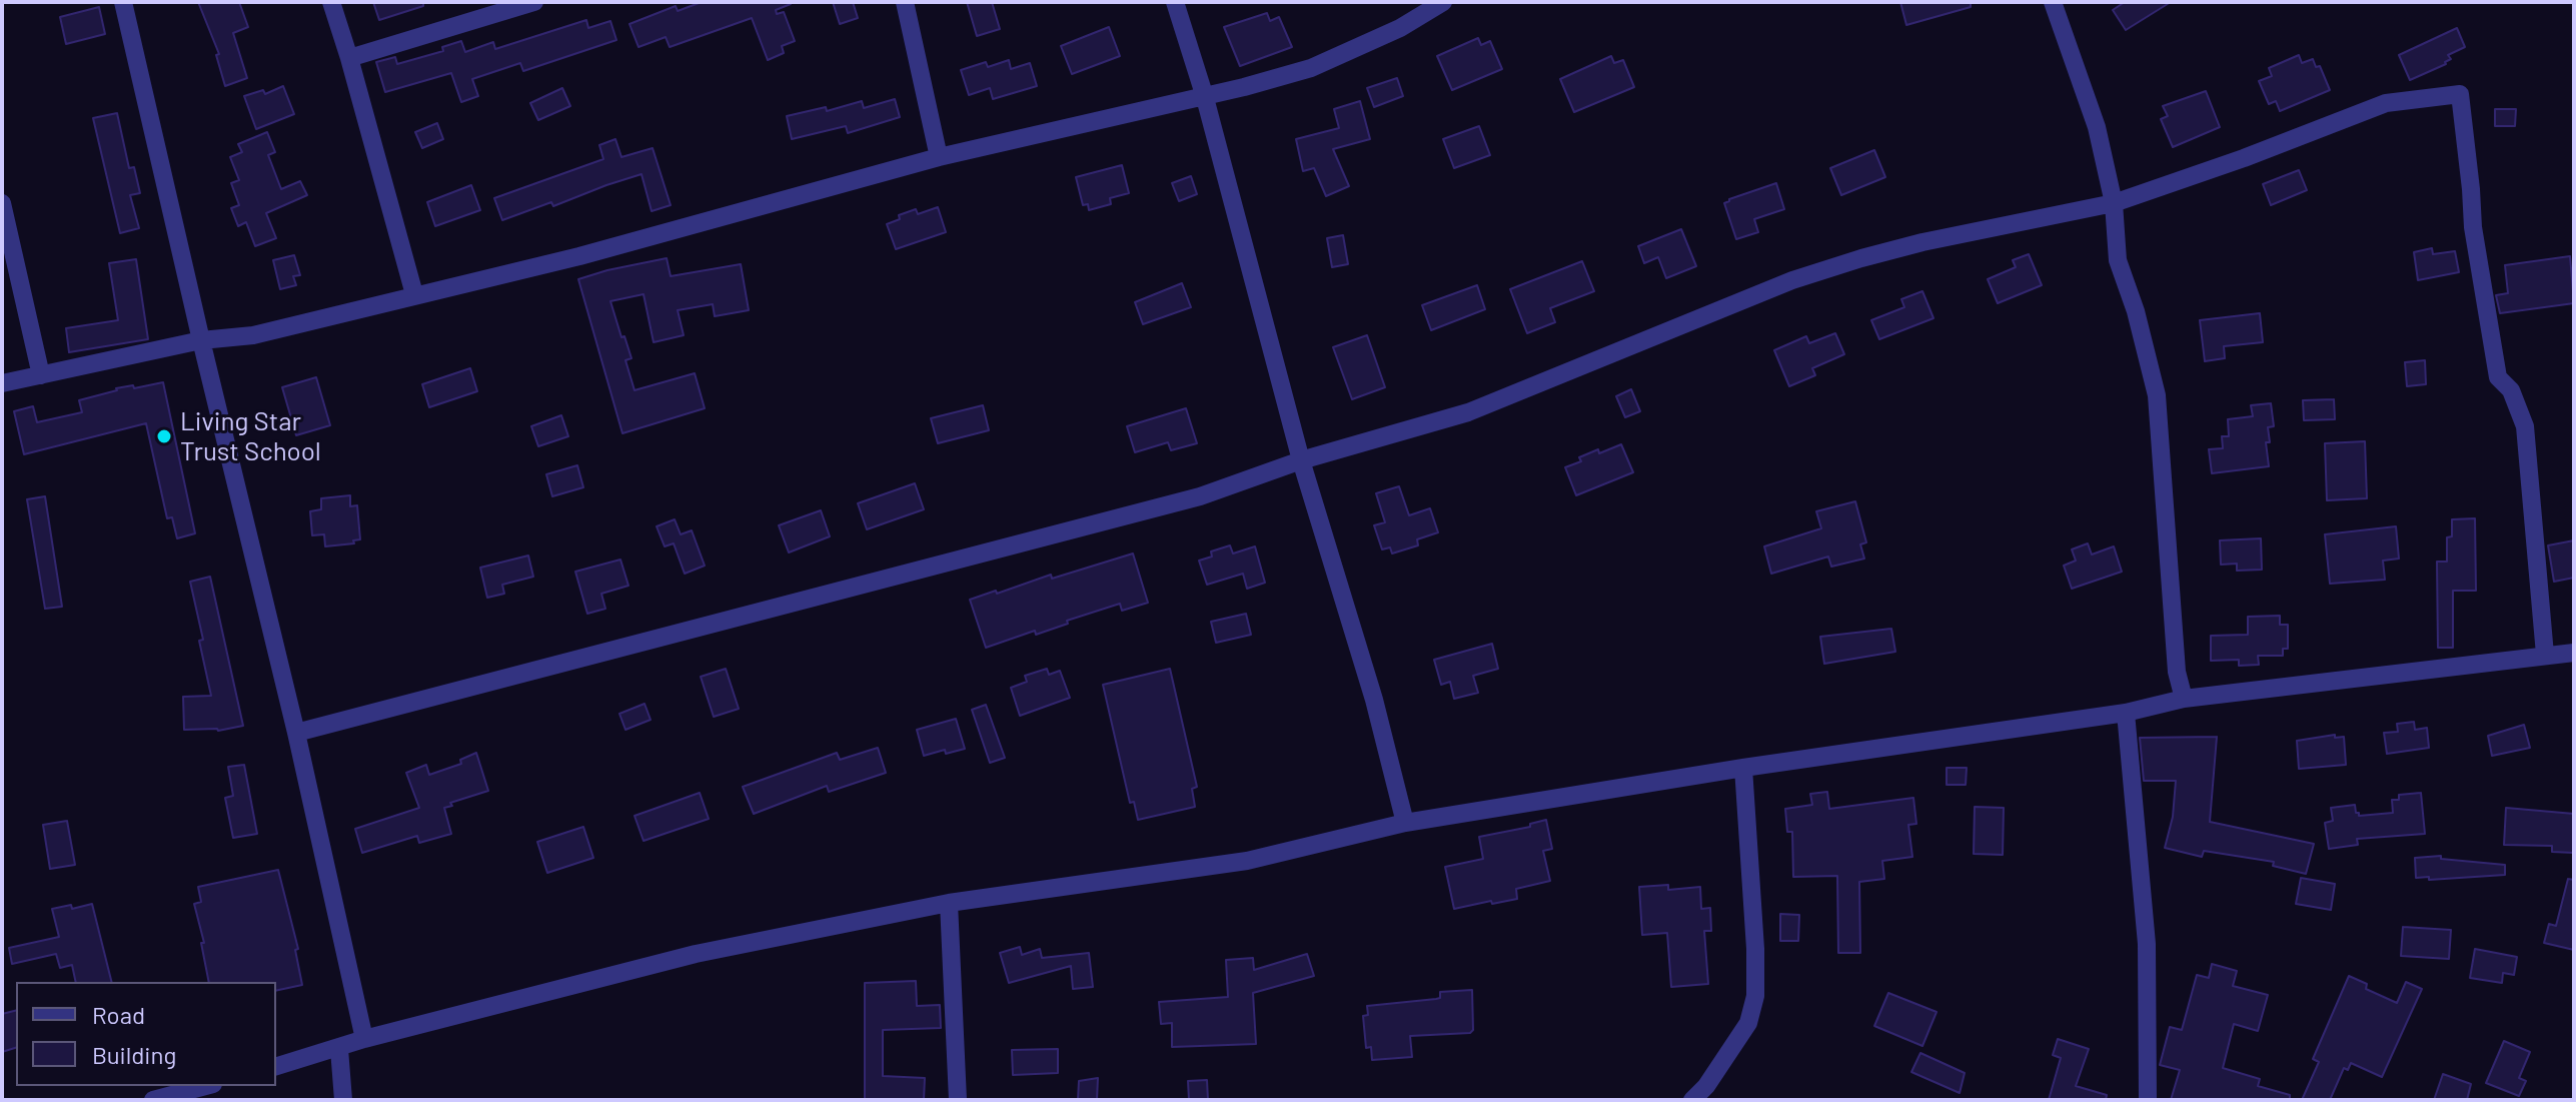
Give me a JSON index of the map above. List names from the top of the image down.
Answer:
{
  "places": ["Living Star Trust School"],
  "legend": ["Road", "Building"]
}
